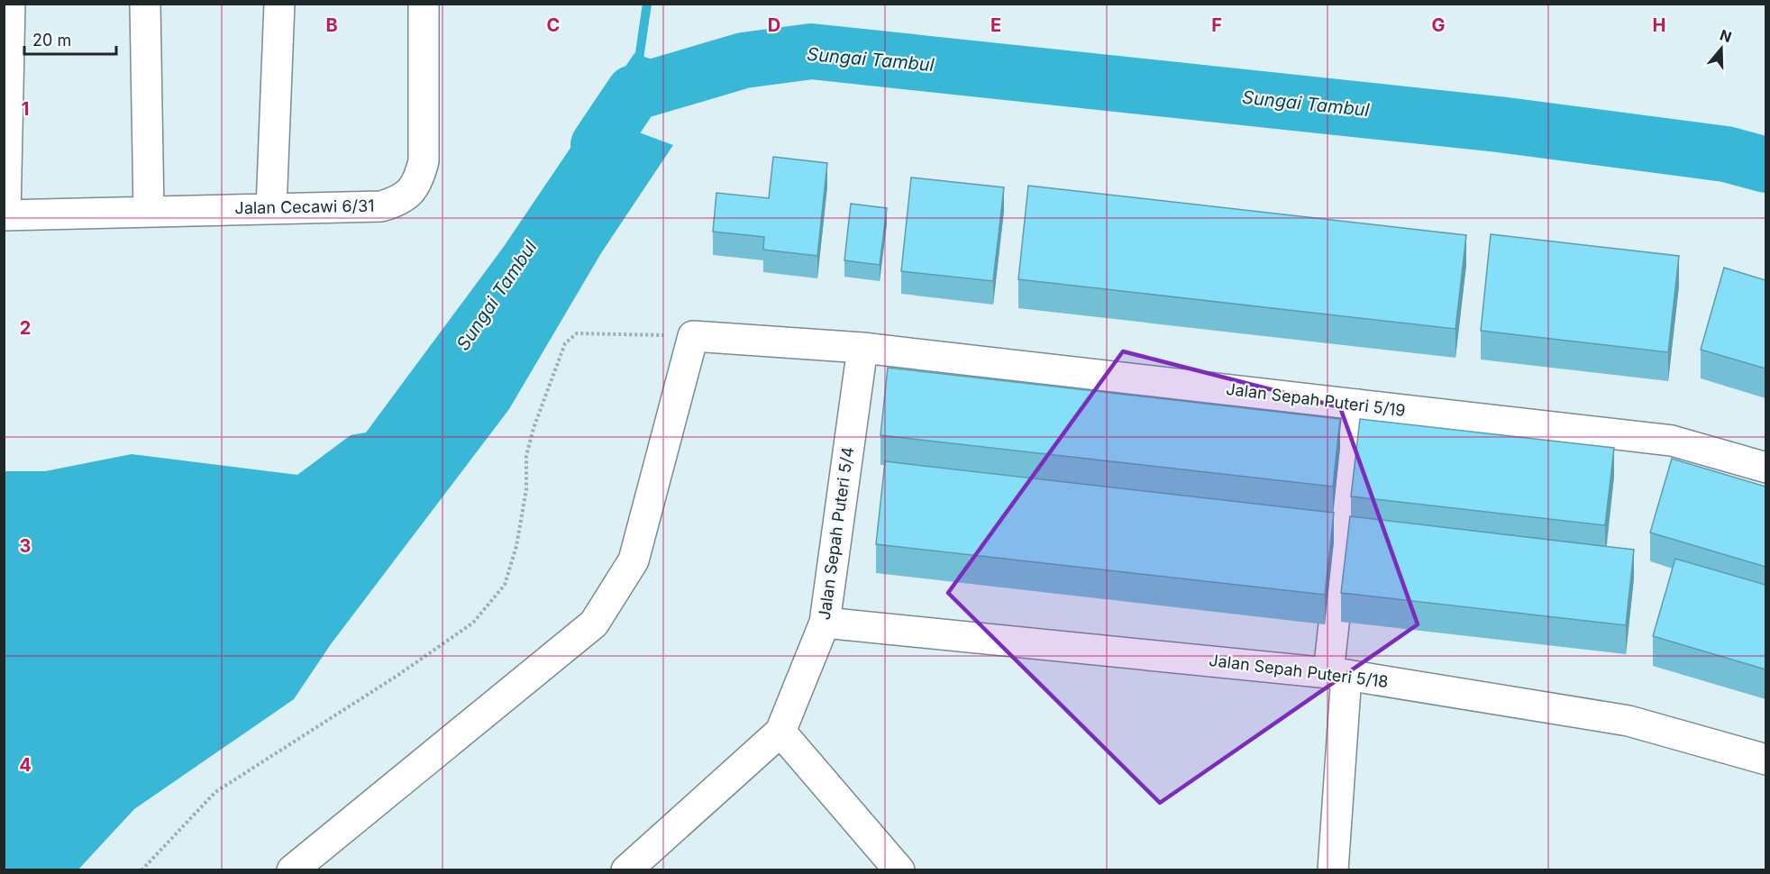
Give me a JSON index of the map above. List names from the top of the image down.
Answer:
{
  "streets": {
    "street": [
      "Jalan Cecawi 6/31",
      "Jalan Sepah Puteri 5/19",
      "Jalan Sepah Puteri 5/4",
      "Jalan Sepah Puteri 5/18"
    ]
  },
  "crossings": [
    ["Jalan Sepah Puteri 5/19", "Jalan Sepah Puteri 5/4"],
    ["Jalan Sepah Puteri 5/4", "Jalan Sepah Puteri 5/18"]
  ],
  "water": ["Sungai Tambul"],
  "scale_bar": "20 m",
  "north": "top",
  "grid": {
    "columns": [
      "B",
      "C",
      "D",
      "E",
      "F",
      "G",
      "H"
    ],
    "rows": [
      "1",
      "2",
      "3",
      "4"
    ]
  }
}
